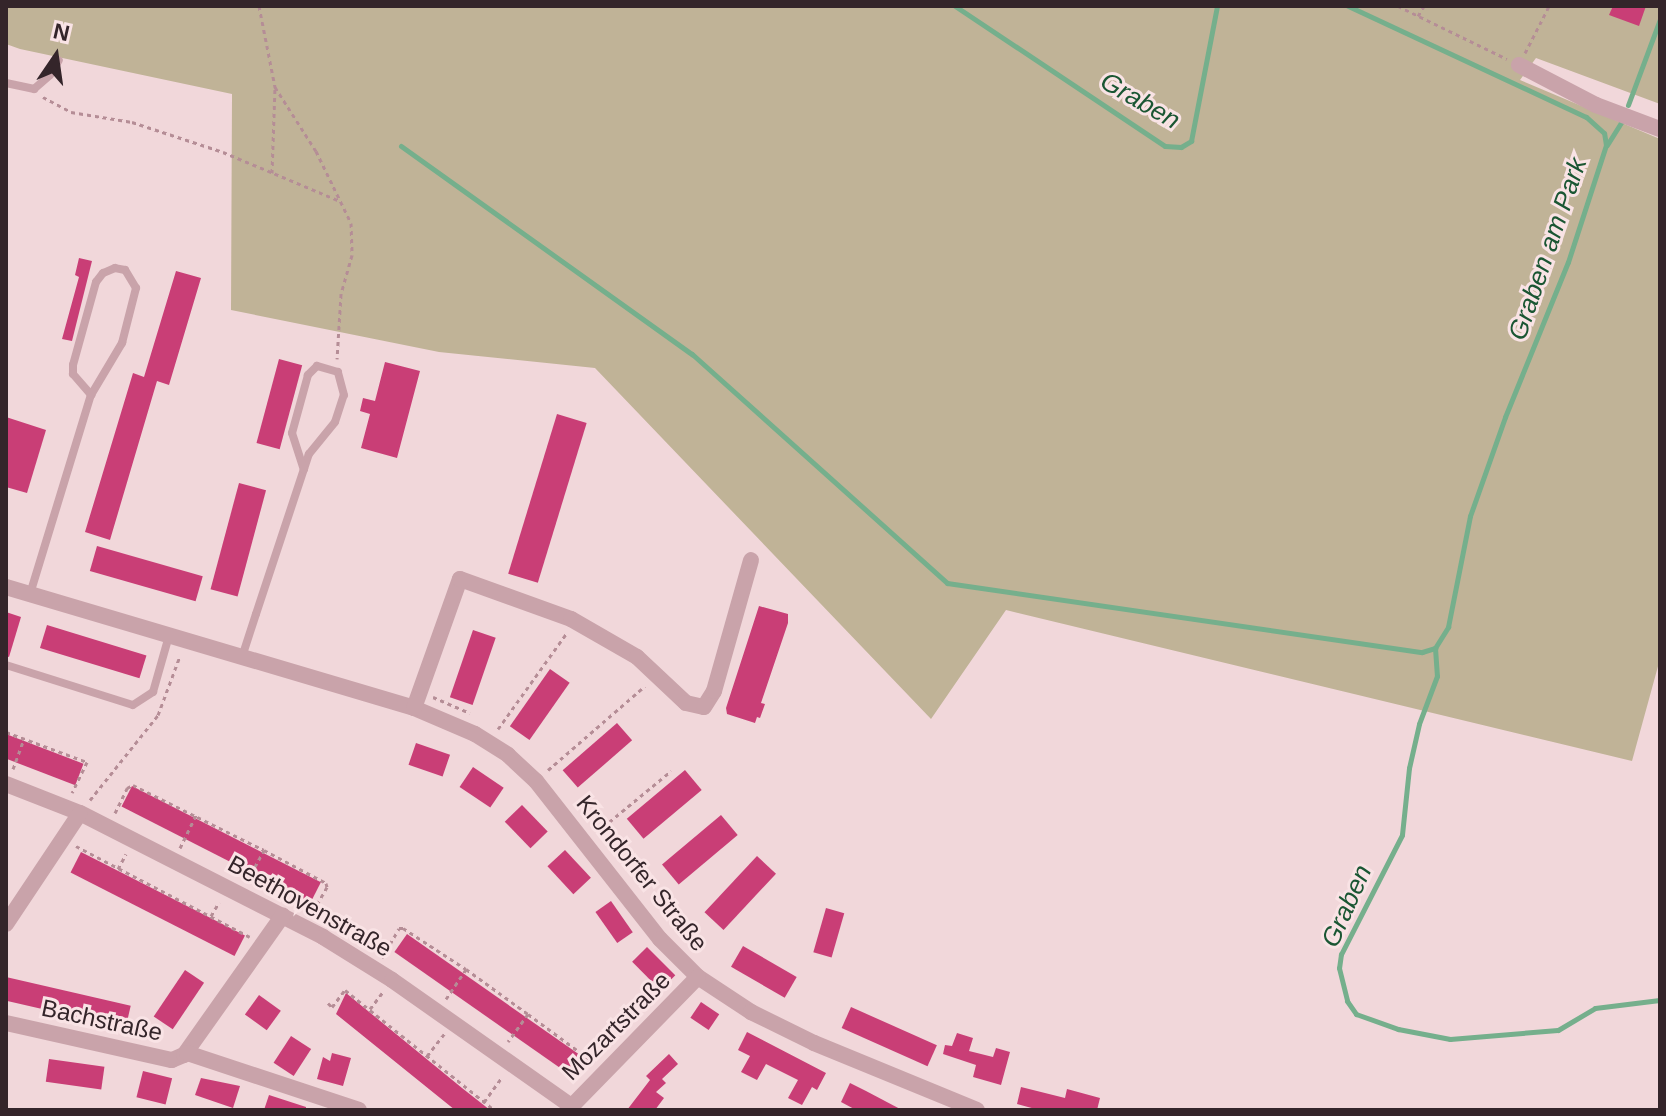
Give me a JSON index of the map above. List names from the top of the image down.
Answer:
{
  "streets": {
    "street": [
      "Krondorfer Straße",
      "Beethovenstraße",
      "Bachstraße",
      "Mozartstraße"
    ]
  },
  "crossings": [
    ["Krondorfer Straße", "Mozartstraße"],
    ["Beethovenstraße", "Bachstraße"],
    ["Beethovenstraße", "Mozartstraße"]
  ],
  "water": ["Graben", "Graben am Park"],
  "north": "top"
}
